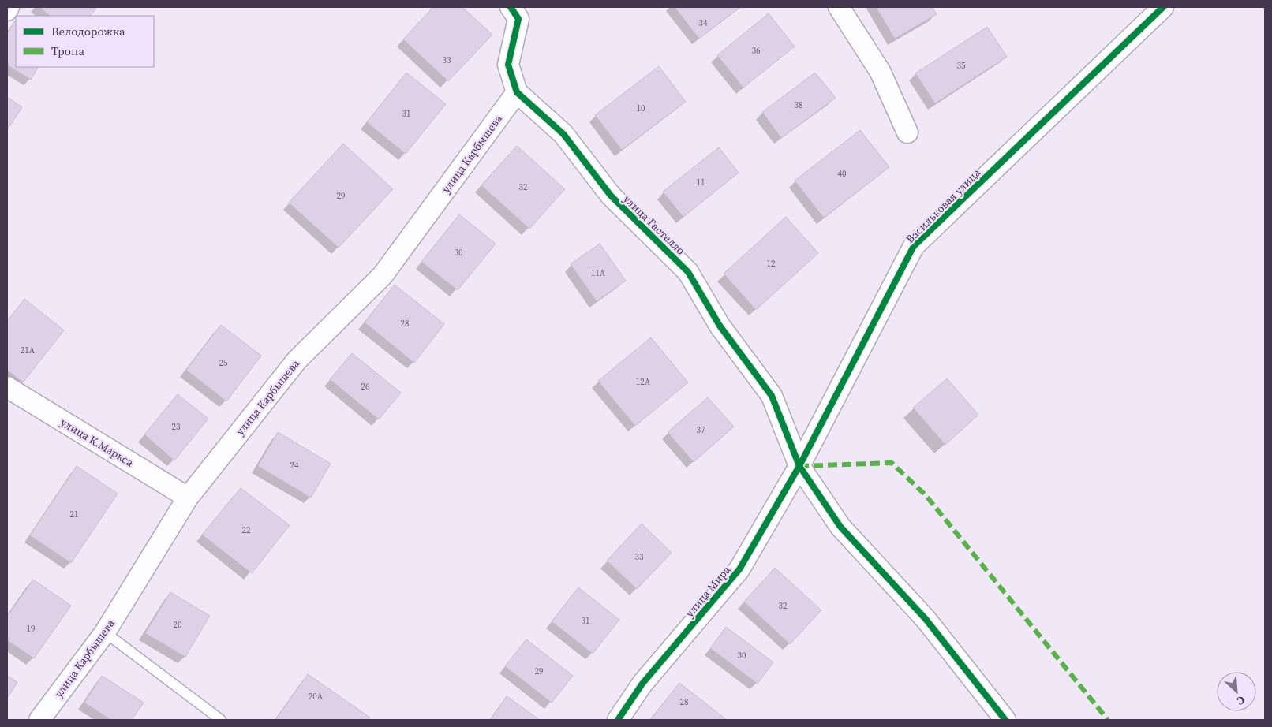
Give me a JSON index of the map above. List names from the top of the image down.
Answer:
{
  "streets": {
    "street": [
      "улица Карбышева",
      "Васильковая улица",
      "улица Гастелло",
      "улица К.Маркса",
      "улица Мира"
    ]
  },
  "crossings": [
    ["улица Карбышева", "улица Гастелло"],
    ["улица Карбышева", "улица К.Маркса"],
    ["Васильковая улица", "улица Гастелло"],
    ["Васильковая улица", "улица Мира"],
    ["улица Гастелло", "улица Мира"]
  ],
  "house_numbers": [
    "34",
    "36",
    "33",
    "35",
    "38",
    "10",
    "31",
    "40",
    "11",
    "32",
    "29",
    "30",
    "12",
    "11А",
    "28",
    "21А",
    "25",
    "12А",
    "26",
    "23",
    "37",
    "24",
    "21",
    "22",
    "33",
    "32",
    "31",
    "20",
    "19",
    "30",
    "29",
    "20А",
    "28"
  ],
  "legend": ["Велодорожка", "Тропа"],
  "north": "bottom right"
}
